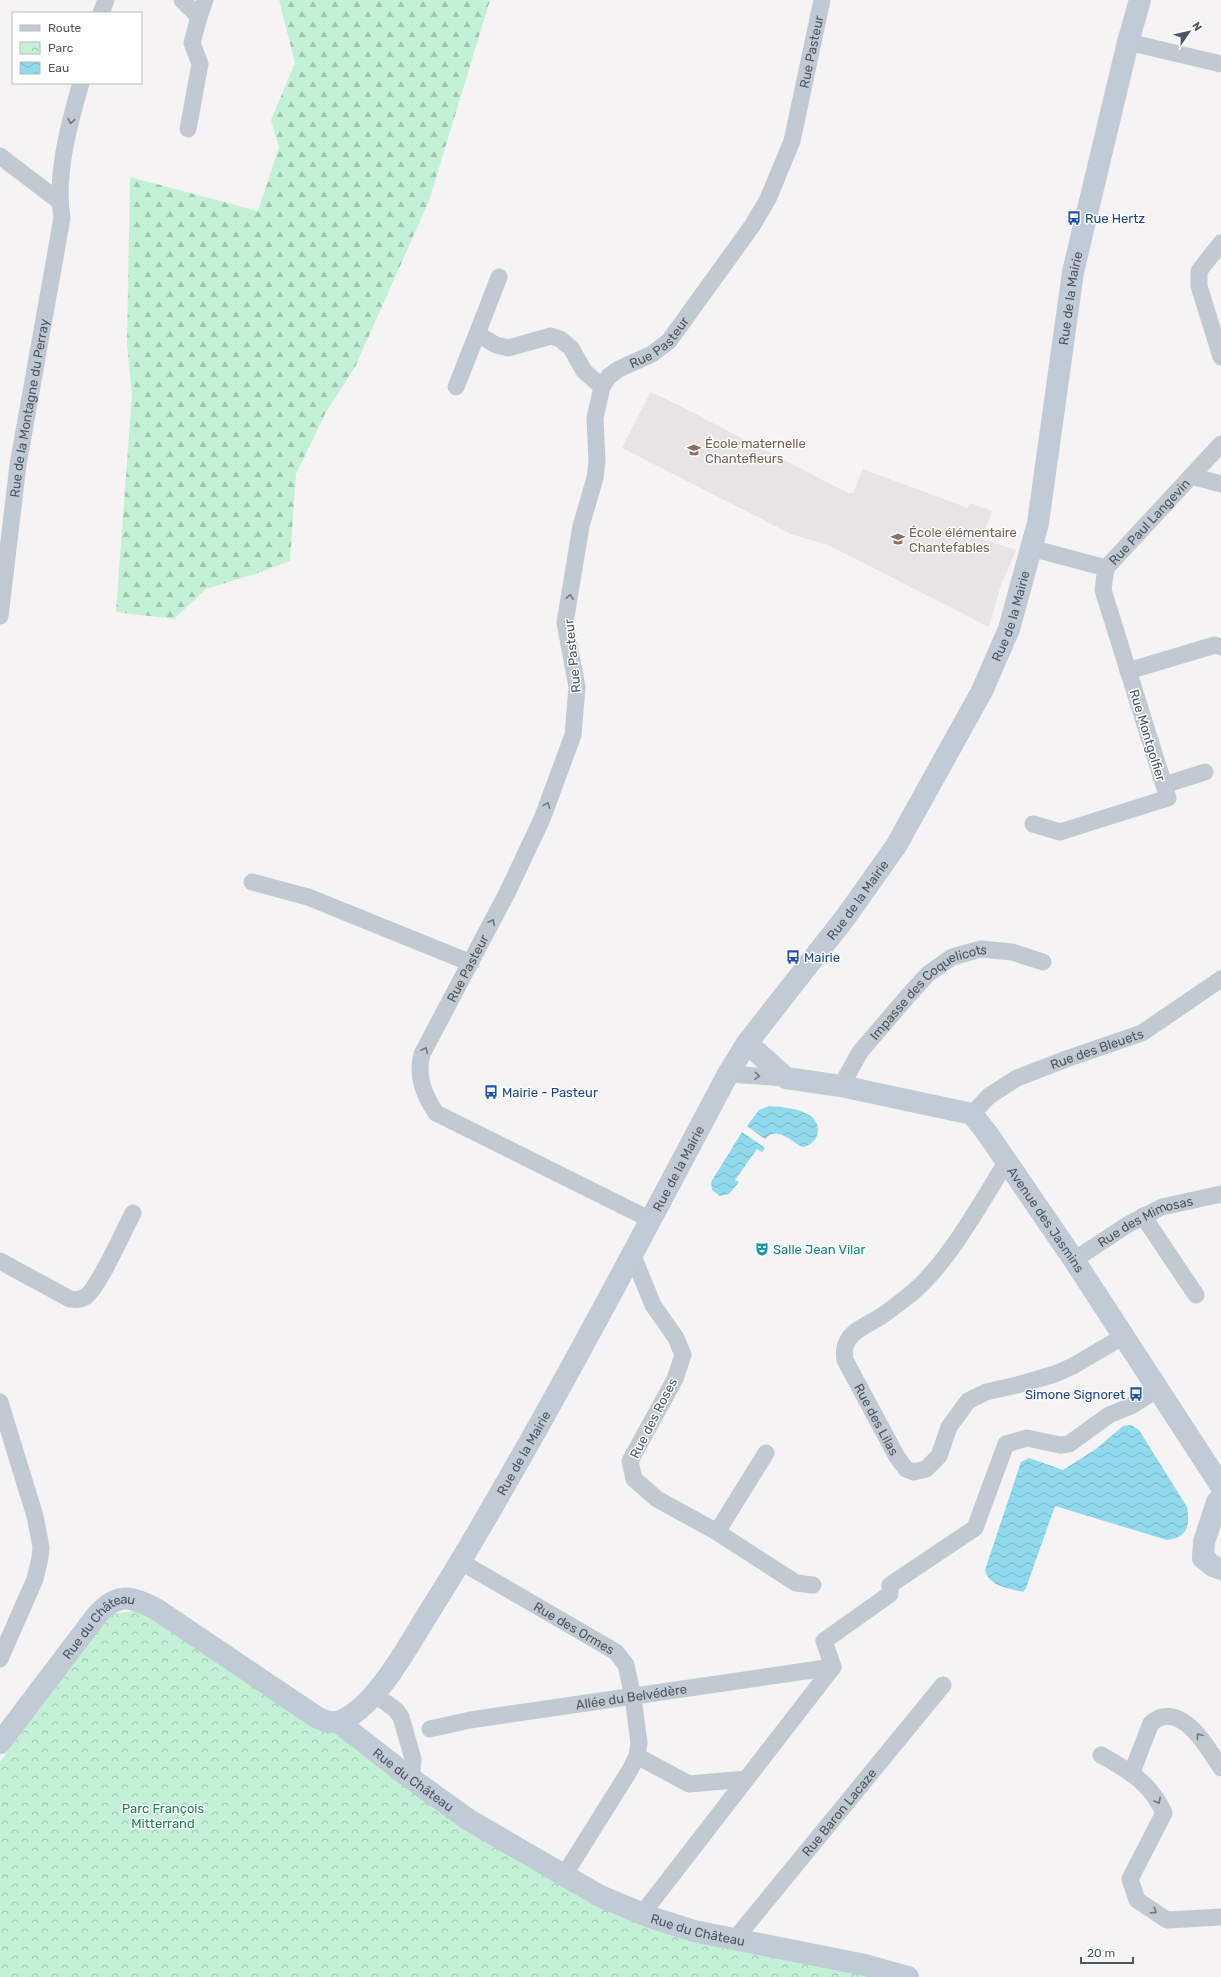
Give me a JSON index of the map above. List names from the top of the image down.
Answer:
{
  "streets": {
    "street": [
      "Rue Pasteur",
      "Rue de la Mairie",
      "Rue de la Montagne du Perray",
      "Rue Paul Langevin",
      "Rue Montgolfier",
      "Impasse des Coquelicots",
      "Rue des Bleuets",
      "Avenue des Jasmins",
      "Rue des Mimosas",
      "Rue des Roses",
      "Rue des Lilas",
      "Rue des Ormes",
      "Rue du Château",
      "Allée du Belvédère",
      "Rue Baron Lacaze"
    ]
  },
  "crossings": [
    ["Rue Pasteur", "Rue de la Mairie"],
    ["Rue de la Mairie", "Rue Paul Langevin"],
    ["Rue de la Mairie", "Rue des Roses"],
    ["Rue de la Mairie", "Rue des Ormes"],
    ["Rue de la Mairie", "Rue du Château"],
    ["Rue Paul Langevin", "Rue Montgolfier"],
    ["Rue des Bleuets", "Avenue des Jasmins"],
    ["Avenue des Jasmins", "Rue des Mimosas"],
    ["Avenue des Jasmins", "Rue des Lilas"],
    ["Rue des Ormes", "Rue du Château"],
    ["Rue des Ormes", "Allée du Belvédère"],
    ["Rue du Château", "Rue Baron Lacaze"]
  ],
  "one_way": ["Rue Pasteur"],
  "parks": ["Parc François Mitterrand"],
  "places": {
    "bus stop": [
      "Rue Hertz",
      "Mairie",
      "Mairie - Pasteur",
      "Simone Signoret"
    ],
    "school or university": ["École maternelle Chantefleurs", "École élémentaire Chantefables"],
    "theatre": ["Salle Jean Vilar"]
  },
  "legend": ["Route", "Parc", "Eau"],
  "scale_bar": "20 m",
  "north": "top right"
}
